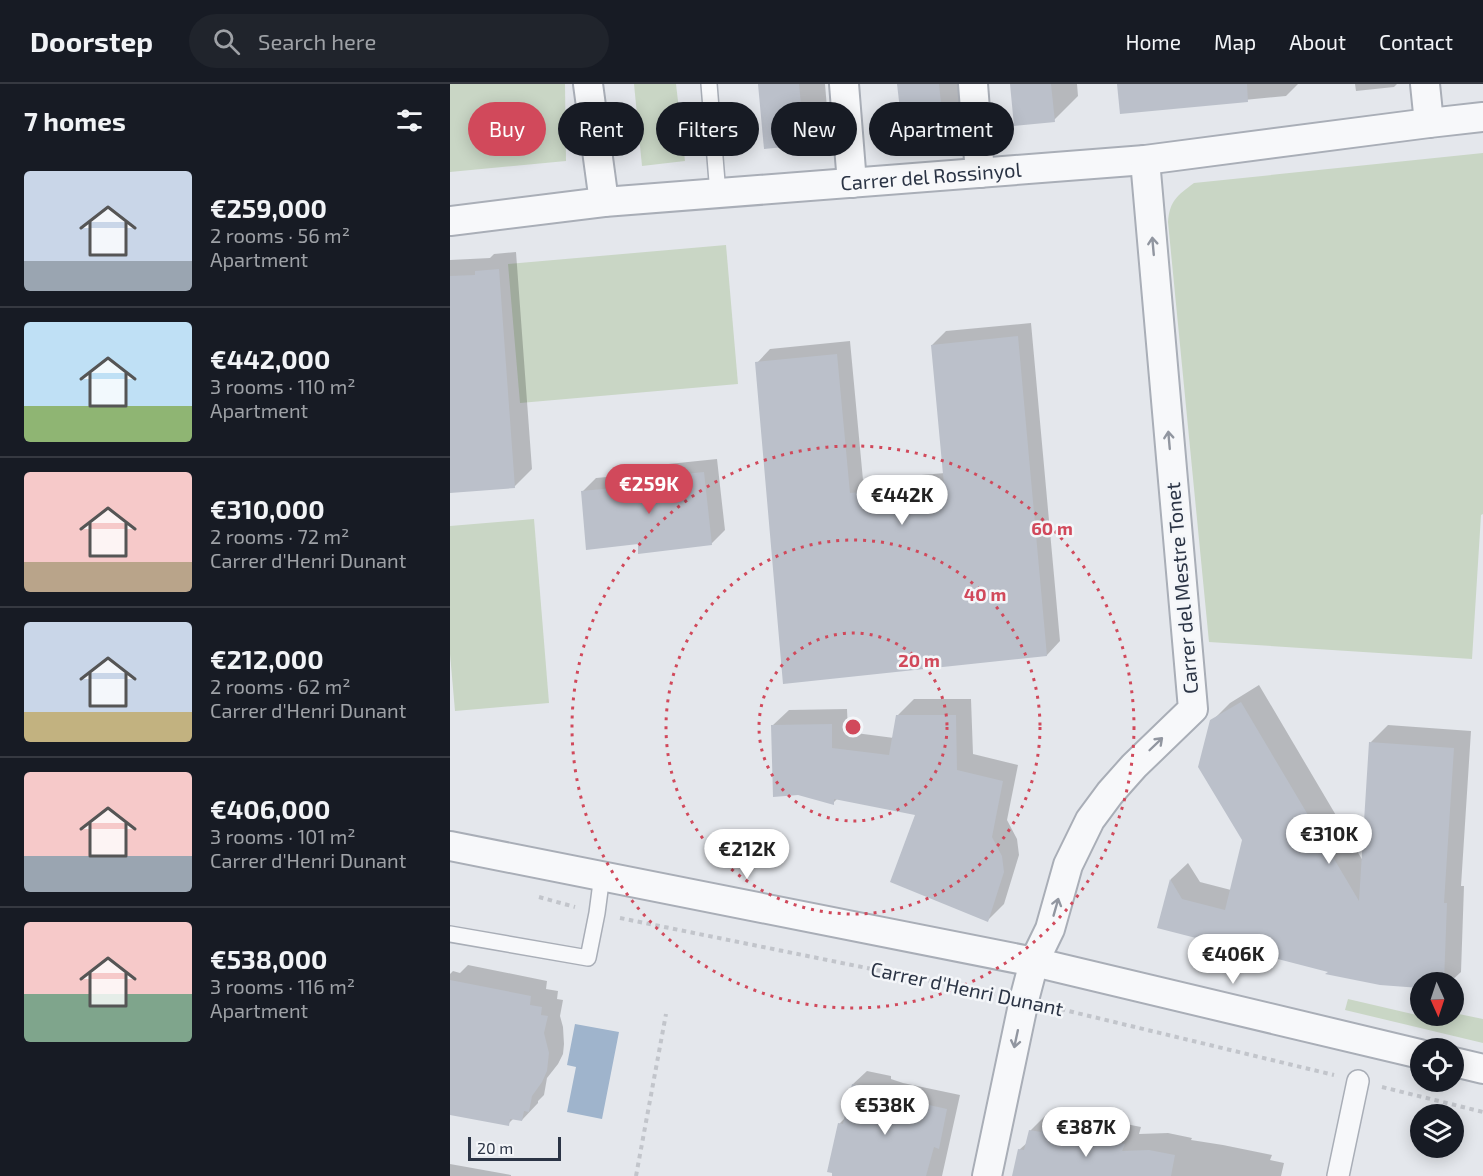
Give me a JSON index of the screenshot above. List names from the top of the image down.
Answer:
{
  "streets": {
    "street": ["Carrer del Rossinyol", "Carrer del Mestre Tonet", "Carrer d'Henri Dunant"]
  },
  "crossings": [
    ["Carrer del Rossinyol", "Carrer del Mestre Tonet"],
    ["Carrer del Mestre Tonet", "Carrer d'Henri Dunant"]
  ],
  "scale_bar": "20 m",
  "north": "bottom",
  "page": {
    "header": "Doorstep",
    "search": "Search here",
    "nav": [
      "Home",
      "Map",
      "About",
      "Contact"
    ],
    "heading": "7 homes",
    "chip": [
      "Buy",
      "Rent",
      "Filters",
      "New",
      "Apartment"
    ],
    "list": [
      {
        "name": "€259,000",
        "note": "2 rooms · 56 m² · Apartment"
      },
      {
        "name": "€442,000",
        "note": "3 rooms · 110 m² · Apartment"
      },
      {
        "name": "€310,000",
        "note": "2 rooms · 72 m² · Carrer d'Henri Dunant"
      },
      {
        "name": "€212,000",
        "note": "2 rooms · 62 m² · Carrer d'Henri Dunant"
      },
      {
        "name": "€406,000",
        "note": "3 rooms · 101 m² · Carrer d'Henri Dunant"
      },
      {
        "name": "€538,000",
        "note": "3 rooms · 116 m² · Apartment"
      }
    ],
    "price": [
      "€259K",
      "€442K",
      "€310K",
      "€212K",
      "€406K",
      "€538K",
      "€387K"
    ],
    "scale": "20 m"
  },
  "rings": ["60 m", "40 m", "20 m"]
}
